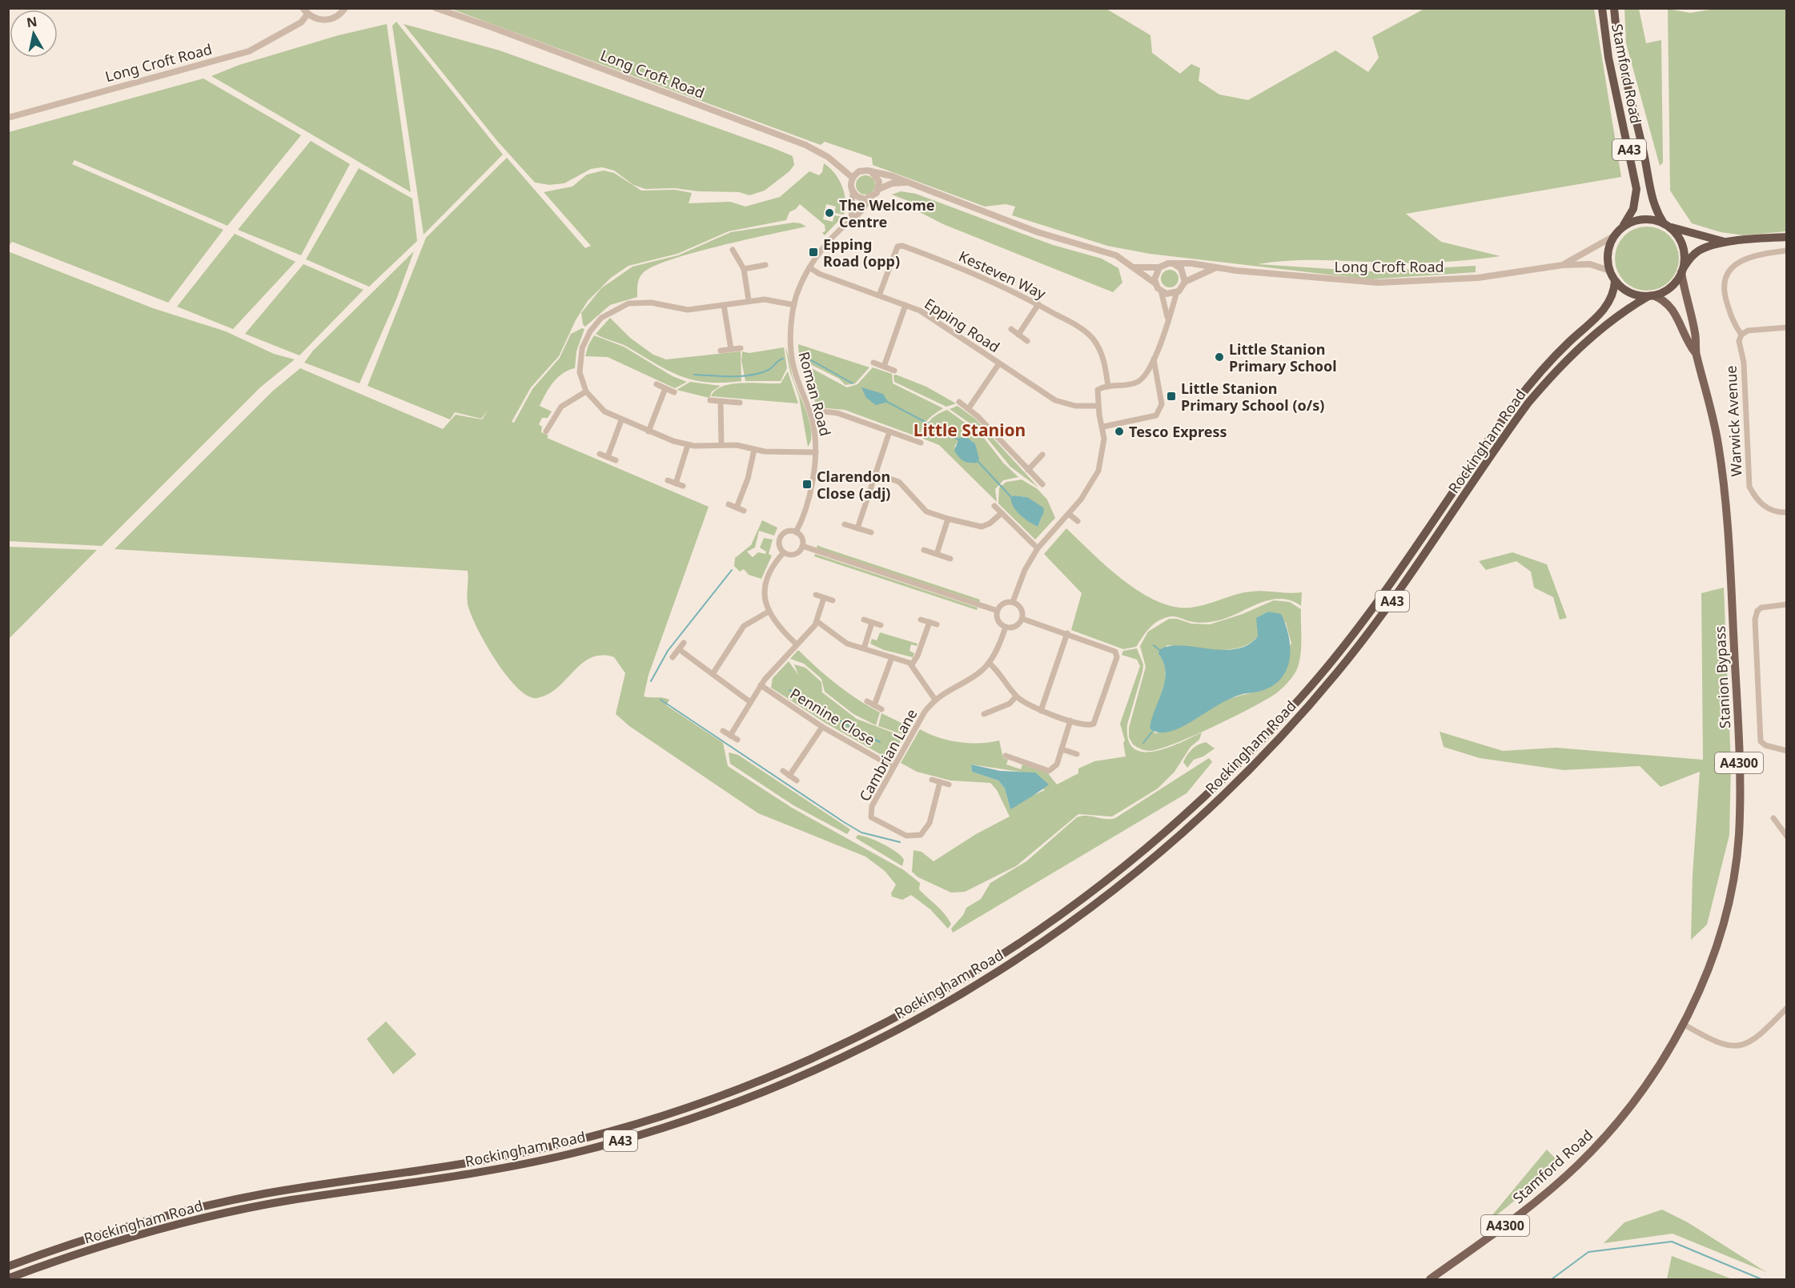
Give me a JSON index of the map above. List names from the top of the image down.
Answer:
{
  "streets": {
    "highway": ["Stamford Road", "A43", "Rockingham Road"],
    "main road": ["Stanion Bypass", "A4300"],
    "street": [
      "Long Croft Road",
      "Kesteven Way",
      "Epping Road",
      "Roman Road",
      "Warwick Avenue",
      "Pennine Close",
      "Cambrian Lane"
    ]
  },
  "crossings": [
    ["Long Croft Road", "Stamford Road"],
    ["Long Croft Road", "Roman Road"],
    ["Long Croft Road", "Rockingham Road"],
    ["Long Croft Road", "A4300"],
    ["Stamford Road", "Rockingham Road"],
    ["Stamford Road", "Stanion Bypass"],
    ["Stamford Road", "A4300"],
    ["Kesteven Way", "Epping Road"],
    ["Epping Road", "Roman Road"],
    ["Rockingham Road", "A4300"],
    ["Stanion Bypass", "A4300"],
    ["Pennine Close", "Cambrian Lane"]
  ],
  "districts": ["Little Stanion"],
  "places": {
    "other": ["The Welcome Centre", "Little Stanion Primary School", "Tesco Express"],
    "transit": ["Epping Road (opp)", "Little Stanion Primary School (o/s)", "Clarendon Close (adj)"]
  },
  "north": "top"
}
